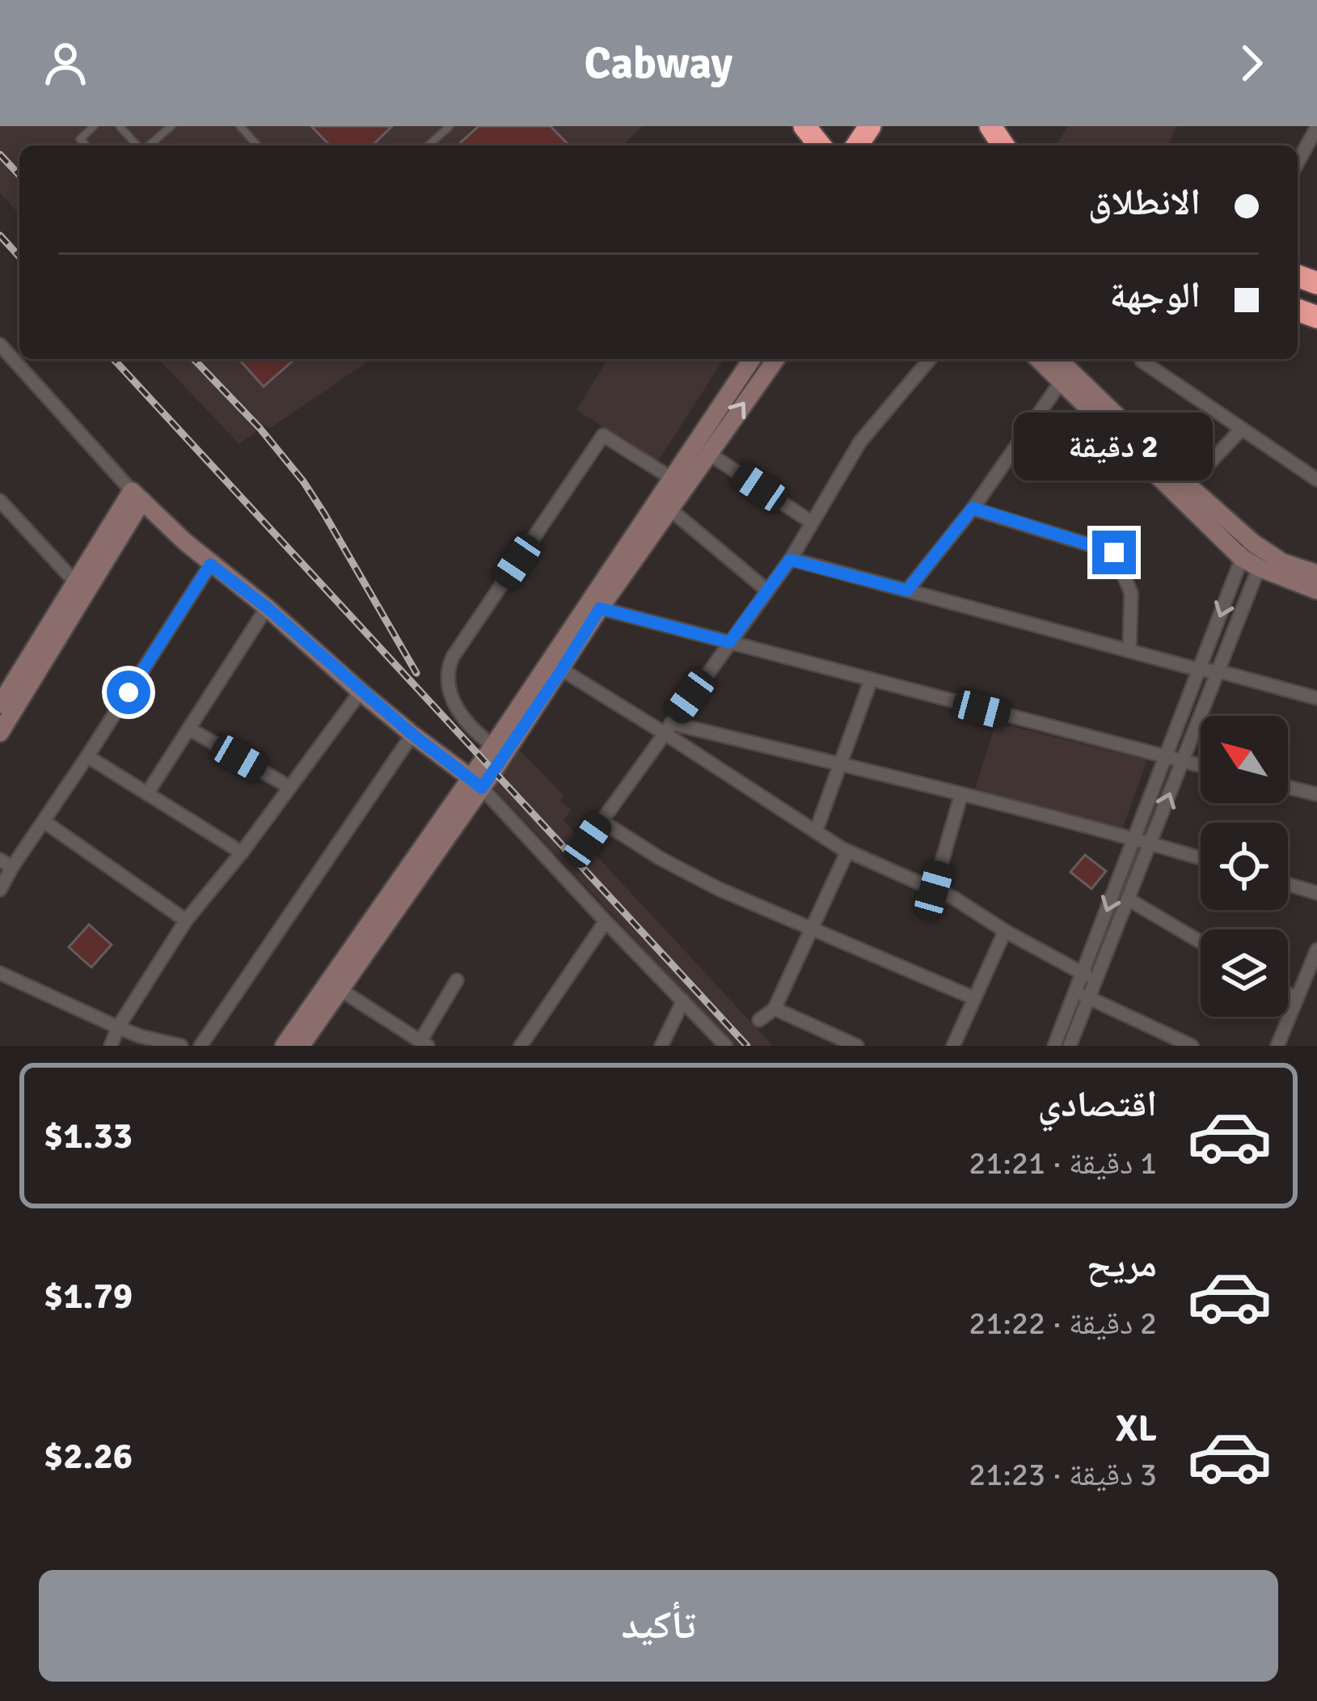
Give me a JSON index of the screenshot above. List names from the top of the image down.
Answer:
{
  "north": "top left",
  "page": {
    "header": "Cabway",
    "banner": ["الانطلاق", "الوجهة"],
    "bubble": "2 دقيقة",
    "list": [
      {
        "name": "اقتصادي",
        "note": "1 دقيقة · 21:21",
        "value": "$1.33"
      },
      {
        "name": "مريح",
        "note": "2 دقيقة · 21:22",
        "value": "$1.79"
      },
      {
        "name": "XL",
        "note": "3 دقيقة · 21:23",
        "value": "$2.26"
      }
    ],
    "buttons": "تأكيد"
  }
}
